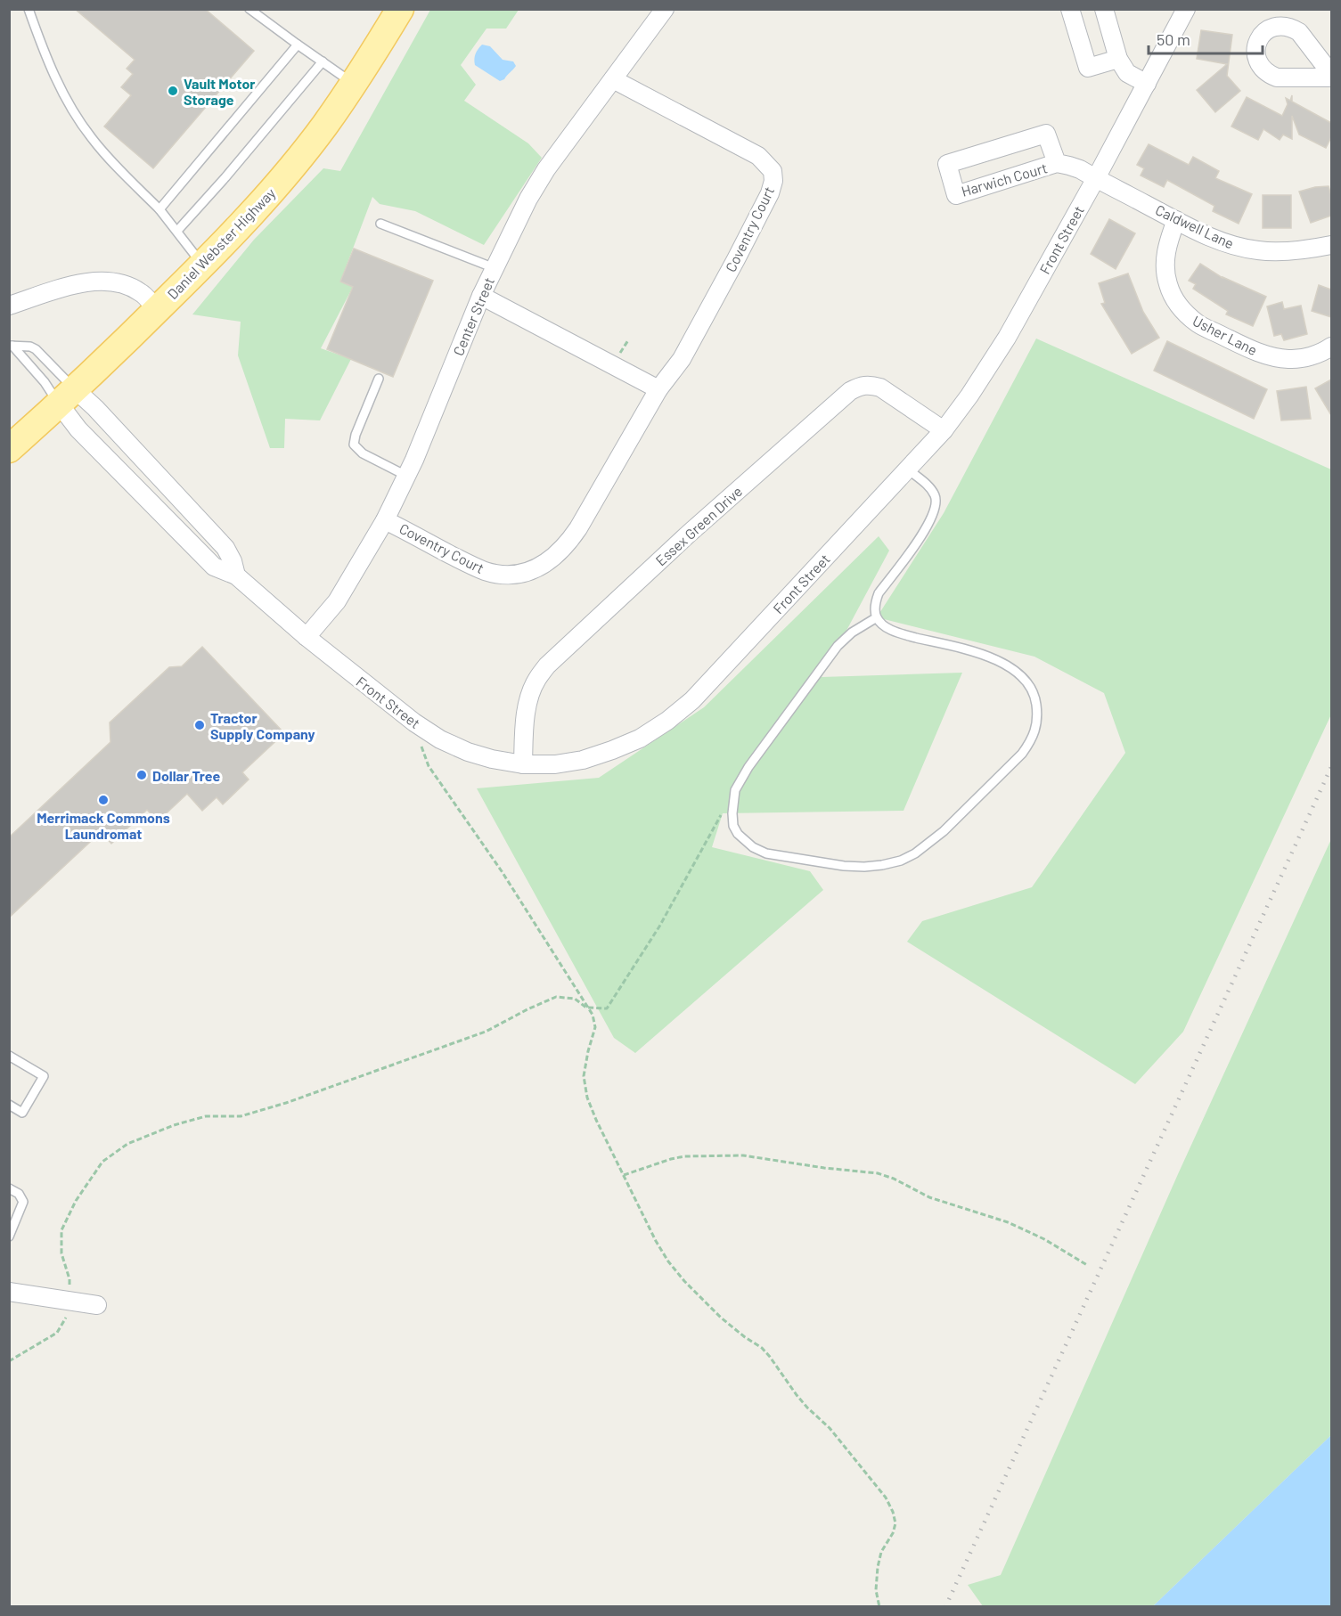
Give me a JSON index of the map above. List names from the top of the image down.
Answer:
{
  "streets": {
    "main road": ["Daniel Webster Highway"],
    "street": [
      "Harwich Court",
      "Caldwell Lane",
      "Coventry Court",
      "Front Street",
      "Center Street",
      "Usher Lane",
      "Essex Green Drive"
    ]
  },
  "crossings": [
    ["Harwich Court", "Caldwell Lane"],
    ["Harwich Court", "Front Street"],
    ["Caldwell Lane", "Front Street"],
    ["Caldwell Lane", "Usher Lane"],
    ["Coventry Court", "Center Street"],
    ["Front Street", "Daniel Webster Highway"],
    ["Front Street", "Center Street"],
    ["Front Street", "Essex Green Drive"]
  ],
  "places": [
    "Vault Motor Storage",
    "Tractor Supply Company",
    "Dollar Tree",
    "Merrimack Commons Laundromat"
  ],
  "scale_bar": "50 m"
}
